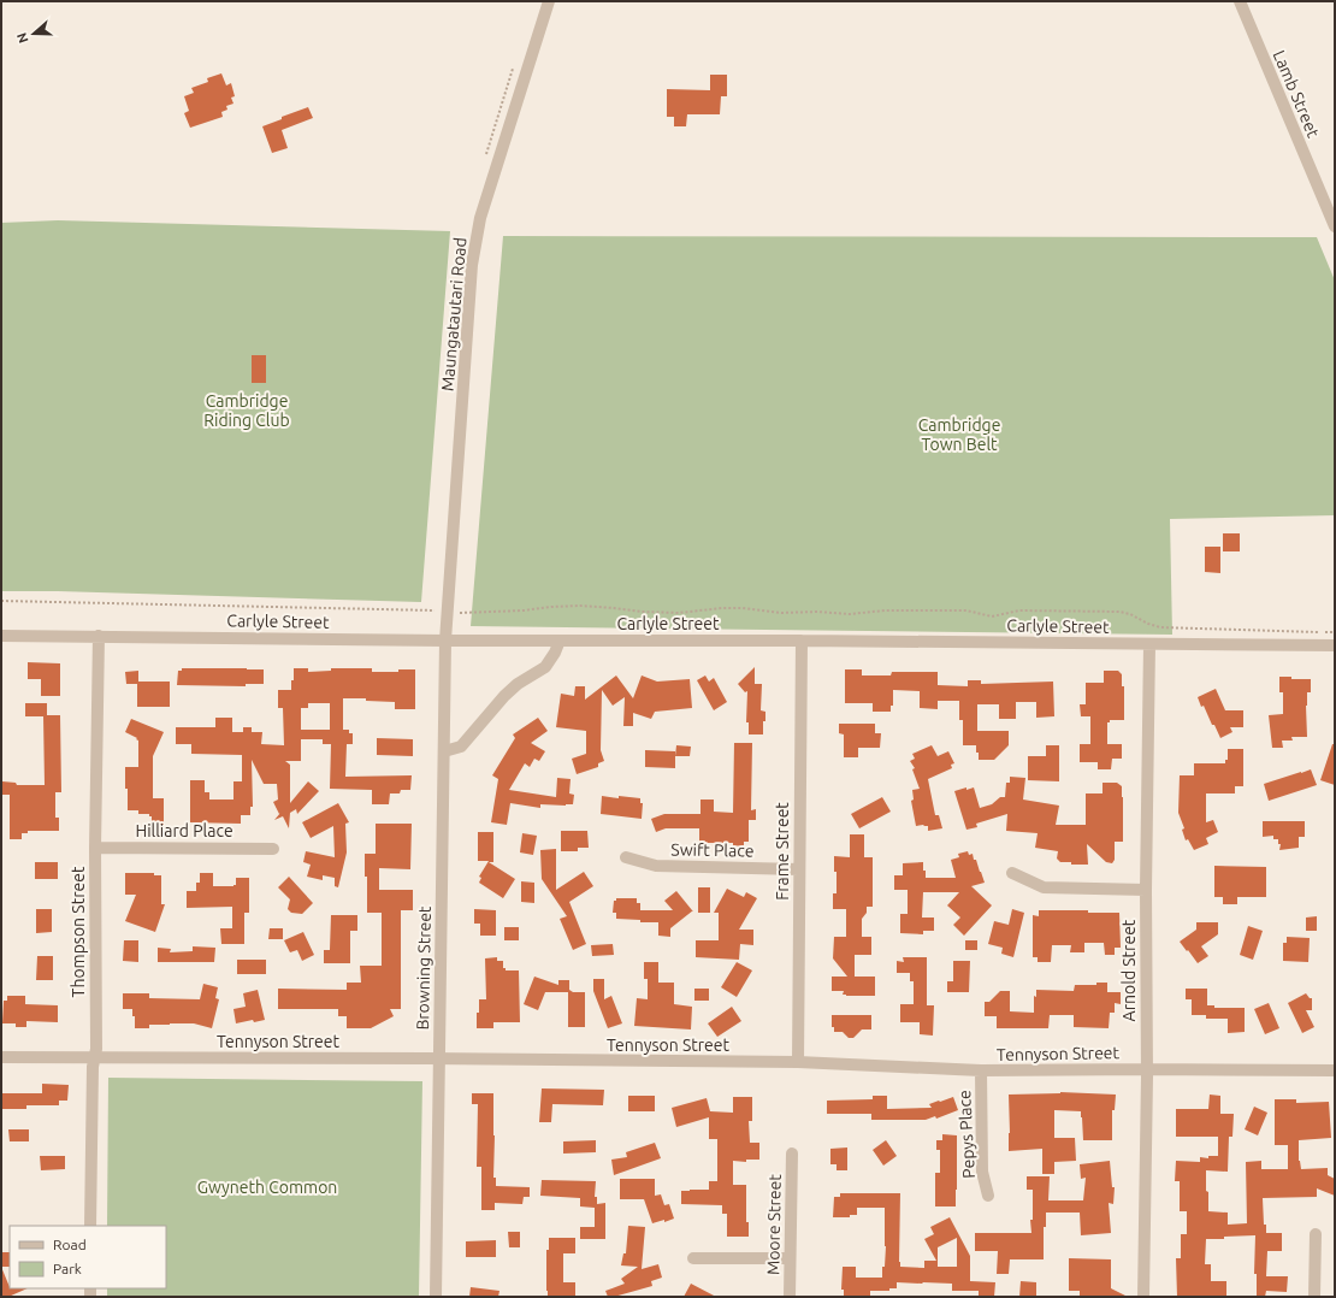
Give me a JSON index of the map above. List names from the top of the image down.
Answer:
{
  "streets": {
    "street": [
      "Lamb Street",
      "Maungatautari Road",
      "Carlyle Street",
      "Hilliard Place",
      "Swift Place",
      "Frame Street",
      "Thompson Street",
      "Browning Street",
      "Arnold Street",
      "Tennyson Street",
      "Pepys Place",
      "Moore Street"
    ]
  },
  "crossings": [
    ["Maungatautari Road", "Carlyle Street"],
    ["Maungatautari Road", "Browning Street"],
    ["Carlyle Street", "Frame Street"],
    ["Carlyle Street", "Thompson Street"],
    ["Carlyle Street", "Browning Street"],
    ["Carlyle Street", "Arnold Street"],
    ["Hilliard Place", "Thompson Street"],
    ["Swift Place", "Frame Street"],
    ["Frame Street", "Tennyson Street"],
    ["Thompson Street", "Tennyson Street"],
    ["Browning Street", "Tennyson Street"],
    ["Arnold Street", "Tennyson Street"],
    ["Tennyson Street", "Pepys Place"]
  ],
  "parks": ["Cambridge Riding Club", "Cambridge Town Belt", "Gwyneth Common"],
  "legend": ["Road", "Park"],
  "north": "left"
}
